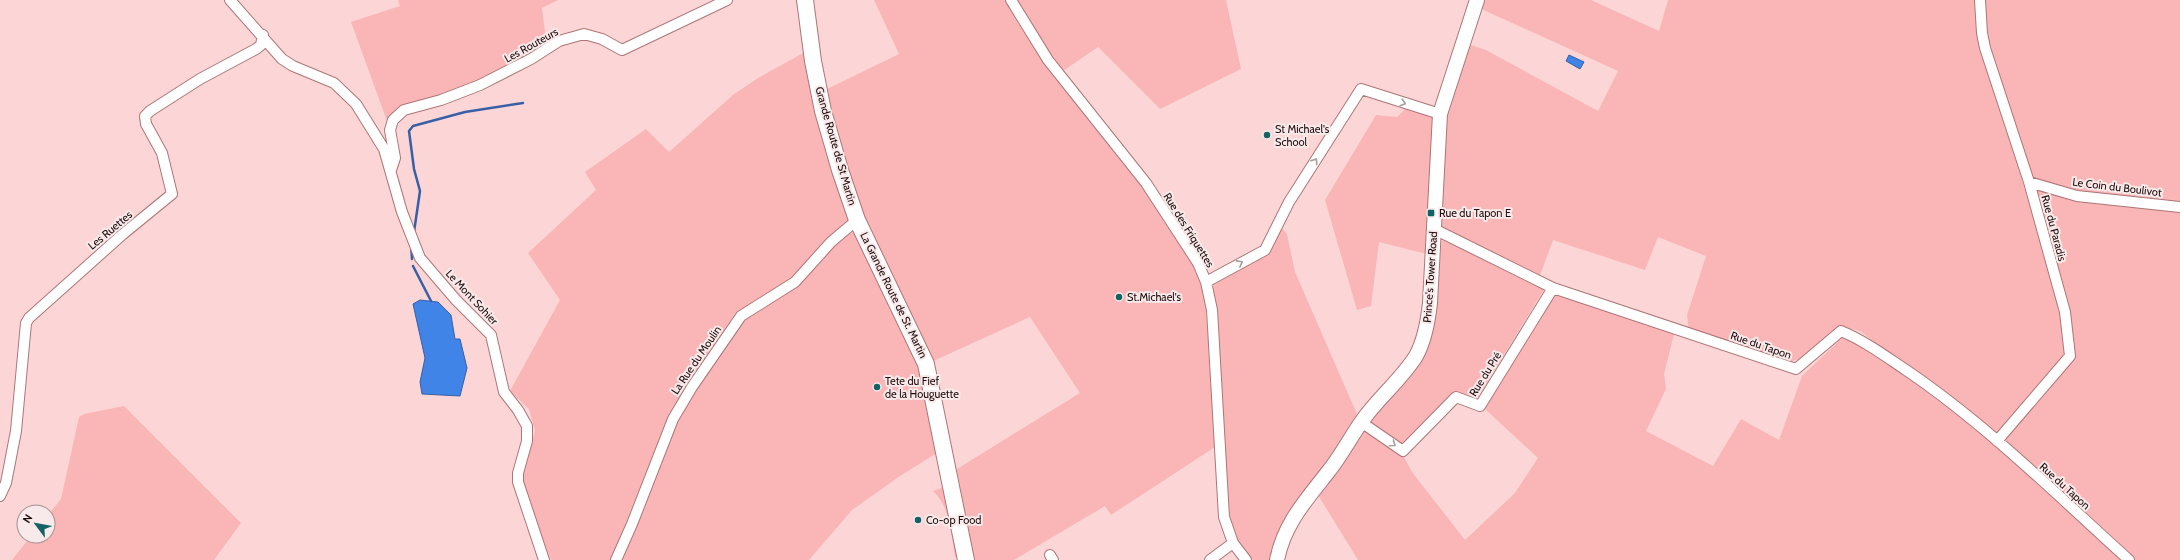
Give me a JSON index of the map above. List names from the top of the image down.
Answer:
{
  "streets": {
    "main road": ["Grande Route de St Martin", "Prince's Tower Road", "La Grande Route de St. Martin"],
    "street": [
      "Les Routeurs",
      "Le Coin du Boulivot",
      "Rue du Paradis",
      "Les Ruettes",
      "Rue des Friquettes",
      "Le Mont Sohier",
      "Rue du Tapon",
      "La Rue du Moulin",
      "Rue du Pré"
    ]
  },
  "crossings": [
    ["Les Routeurs", "Le Mont Sohier"],
    ["Grande Route de St Martin", "La Grande Route de St. Martin"],
    ["Grande Route de St Martin", "La Rue du Moulin"],
    ["Le Coin du Boulivot", "Rue du Paradis"],
    ["Rue du Paradis", "Rue du Tapon"],
    ["Les Ruettes", "Le Mont Sohier"],
    ["Prince's Tower Road", "Rue du Tapon"],
    ["Prince's Tower Road", "Rue du Pré"],
    ["La Grande Route de St. Martin", "La Rue du Moulin"],
    ["Rue du Tapon", "Rue du Pré"]
  ],
  "one_way": ["Rue du Pré"],
  "places": {
    "other": [
      "St Michael's School",
      "St.Michael's",
      "Tete du Fief de la Houguette",
      "Co-op Food"
    ],
    "transit": ["Rue du Tapon E"]
  },
  "north": "top left"
}
